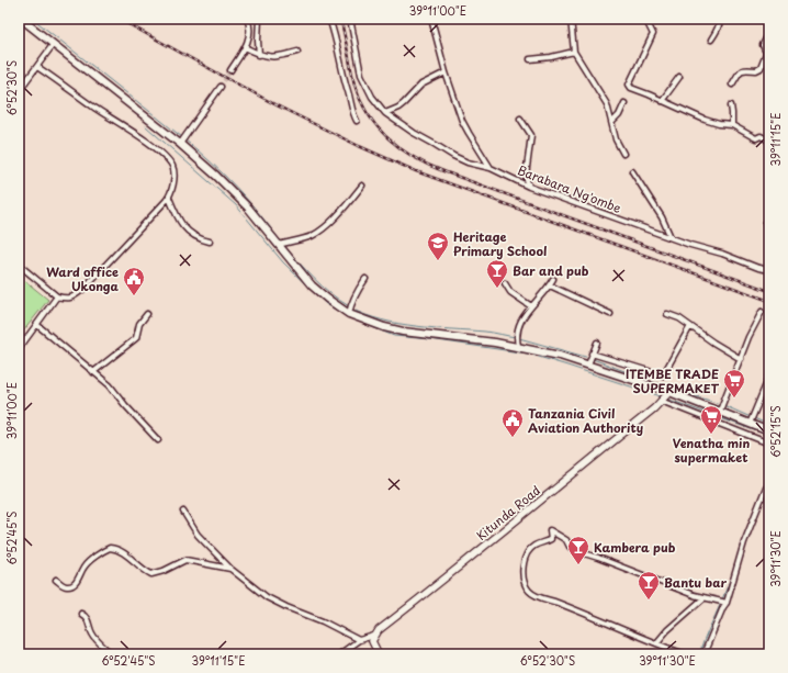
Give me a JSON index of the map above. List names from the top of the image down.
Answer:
{
  "streets": {
    "street": ["Barabara Ng'ombe", "Kitunda Road"]
  },
  "places": {
    "school or university": ["Heritage Primary School"],
    "bar": ["Bar and pub", "Kambera pub", "Bantu bar"],
    "public building": ["Ward office Ukonga", "Tanzania Civil Aviation Authority"],
    "supermarket": ["ITEMBE TRADE SUPERMAKET", "Venatha min supermaket"]
  },
  "coordinates": [
    "39°11'00\"E",
    "6°52'30\"S",
    "39°11'15\"E",
    "6°52'15\"S",
    "6°52'45\"S",
    "39°11'30\"E"
  ]
}
